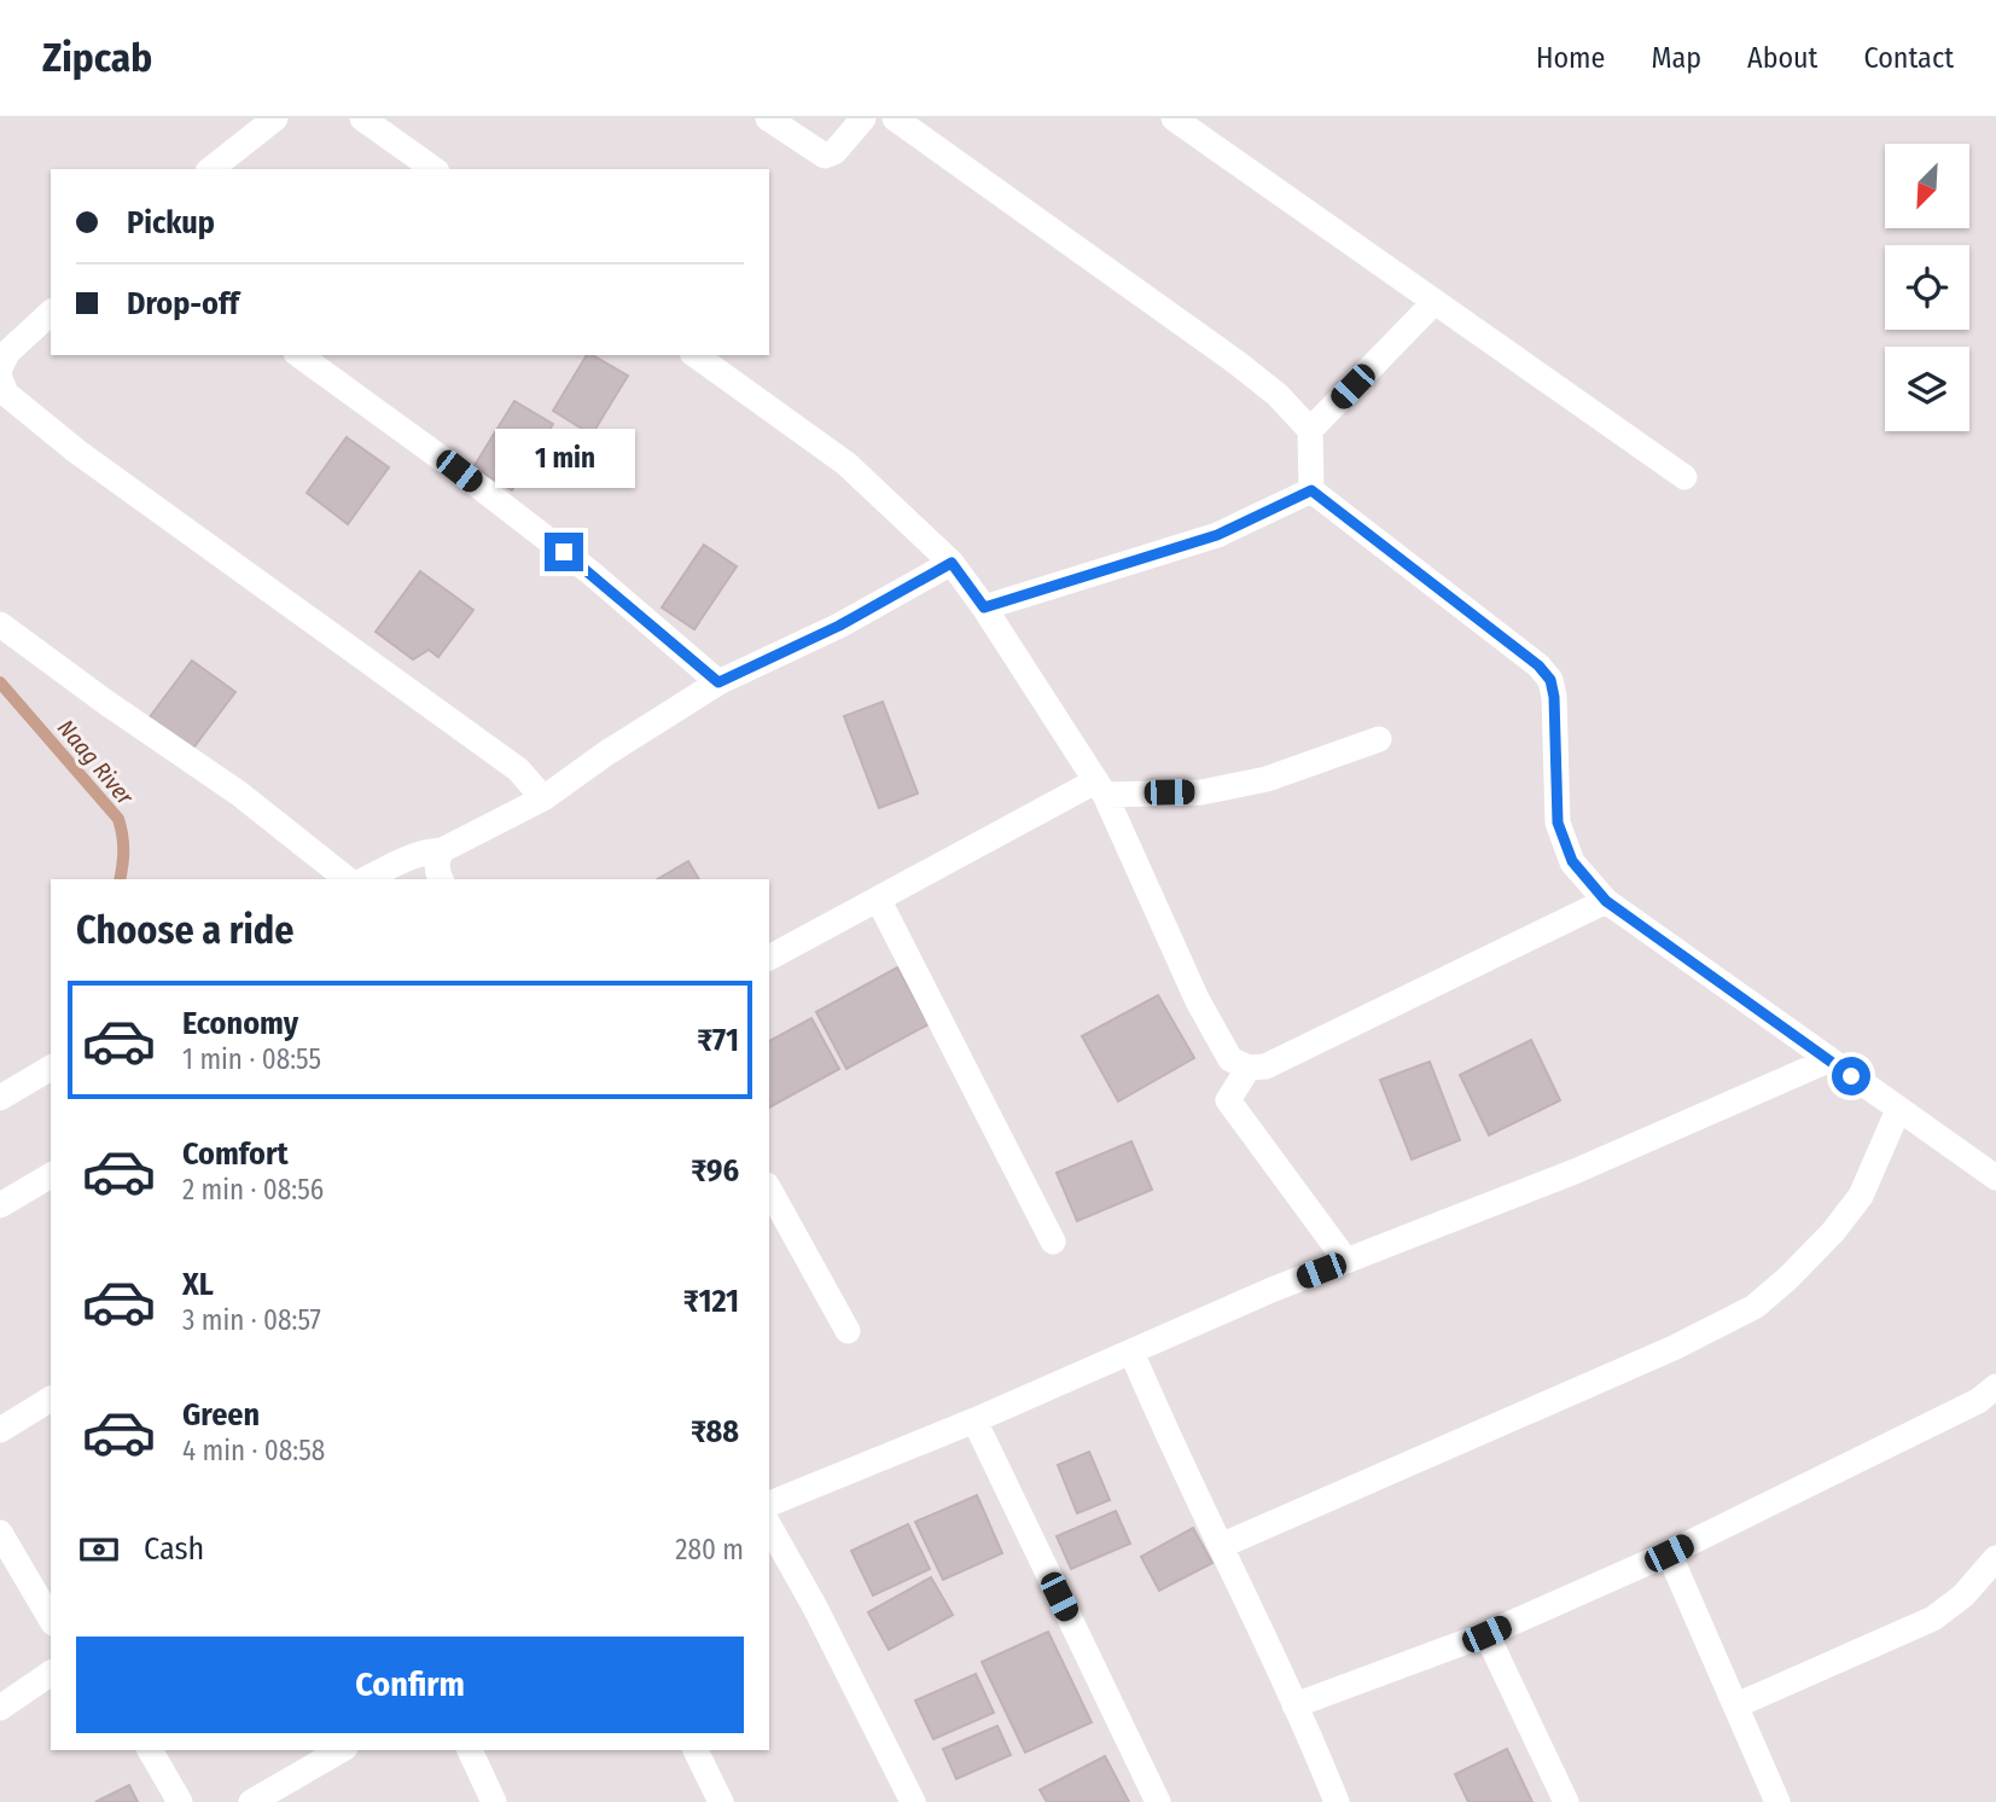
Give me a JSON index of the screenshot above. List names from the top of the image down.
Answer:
{
  "water": ["Naag River"],
  "north": "bottom left",
  "page": {
    "header": "Zipcab",
    "nav": [
      "Home",
      "Map",
      "About",
      "Contact"
    ],
    "banner": ["Pickup", "Drop-off"],
    "bubble": "1 min",
    "heading": "Choose a ride",
    "list": [
      {
        "name": "Economy",
        "note": "1 min · 08:55",
        "value": "₹71"
      },
      {
        "name": "Comfort",
        "note": "2 min · 08:56",
        "value": "₹96"
      },
      {
        "name": "XL",
        "note": "3 min · 08:57",
        "value": "₹121"
      },
      {
        "name": "Green",
        "note": "4 min · 08:58",
        "value": "₹88"
      }
    ],
    "pay": ["Cash", "280 m"],
    "buttons": "Confirm"
  }
}
